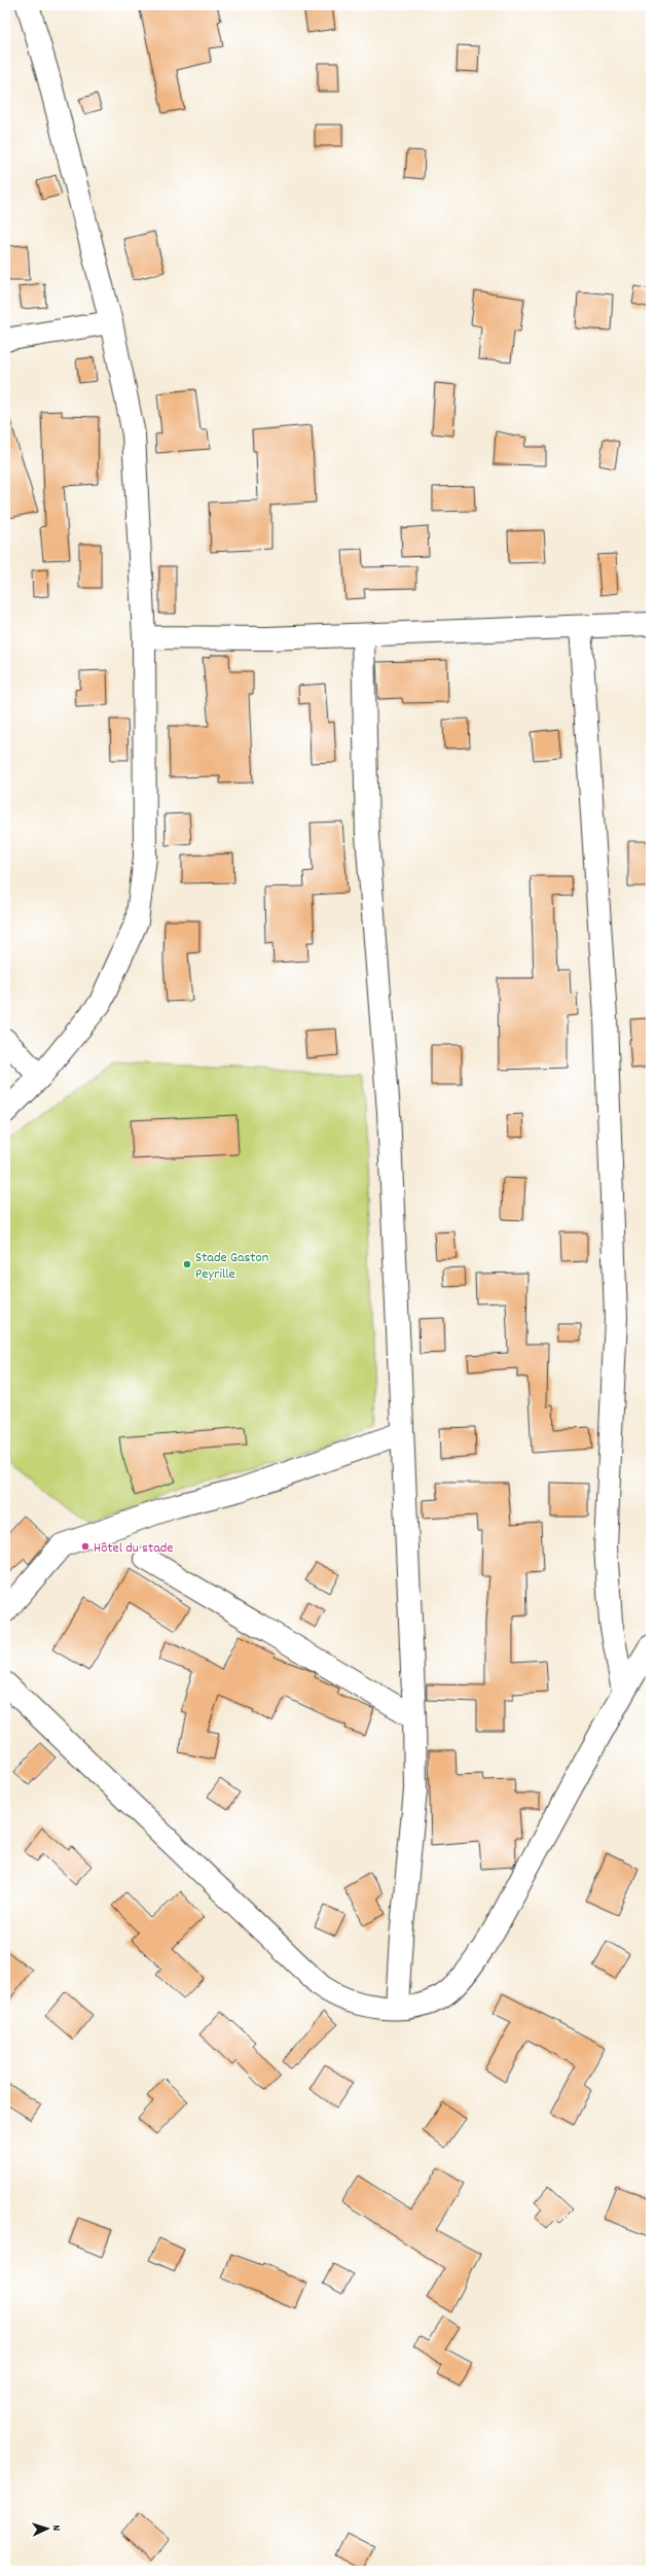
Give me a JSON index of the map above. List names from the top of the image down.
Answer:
{
  "places": ["Stade Gaston Peyrille", "Hôtel du stade"],
  "north": "right"
}
